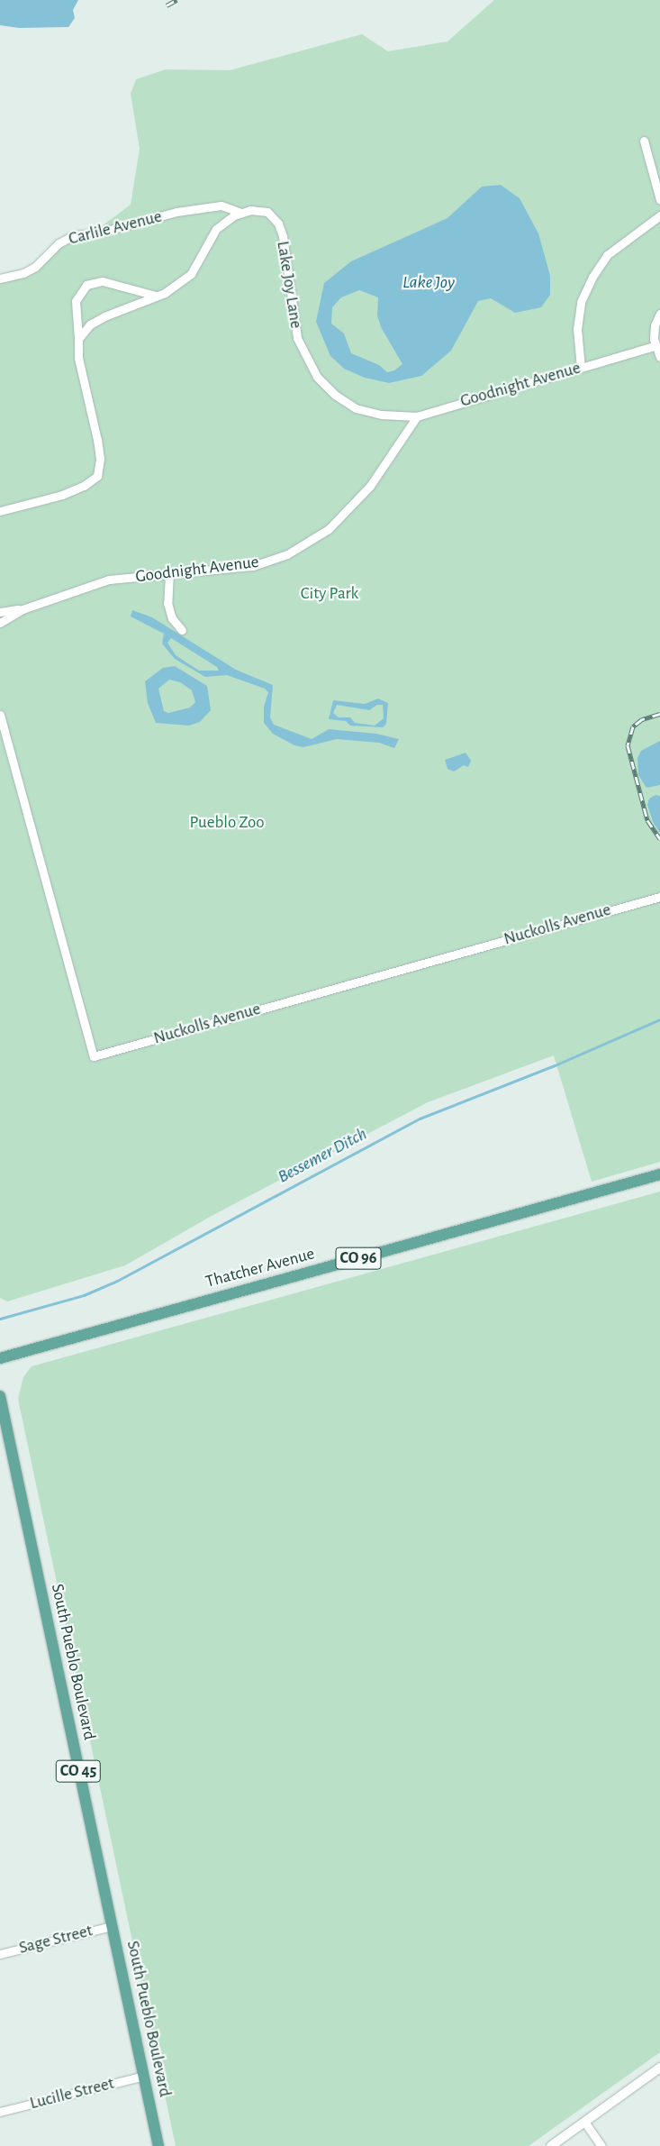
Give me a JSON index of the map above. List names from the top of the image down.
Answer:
{
  "streets": {
    "main road": [
      "CO 96",
      "Thatcher Avenue",
      "South Pueblo Boulevard",
      "CO 45"
    ],
    "street": [
      "Carlile Avenue",
      "Lake Joy Lane",
      "Goodnight Avenue",
      "Nuckolls Avenue",
      "Sage Street",
      "Lucille Street"
    ]
  },
  "crossings": [
    ["Carlile Avenue", "Lake Joy Lane"],
    ["Lake Joy Lane", "Goodnight Avenue"],
    ["South Pueblo Boulevard", "Sage Street"],
    ["South Pueblo Boulevard", "Lucille Street"]
  ],
  "water": ["Lake Joy", "Bessemer Ditch"],
  "parks": ["City Park", "Pueblo Zoo"]
}
